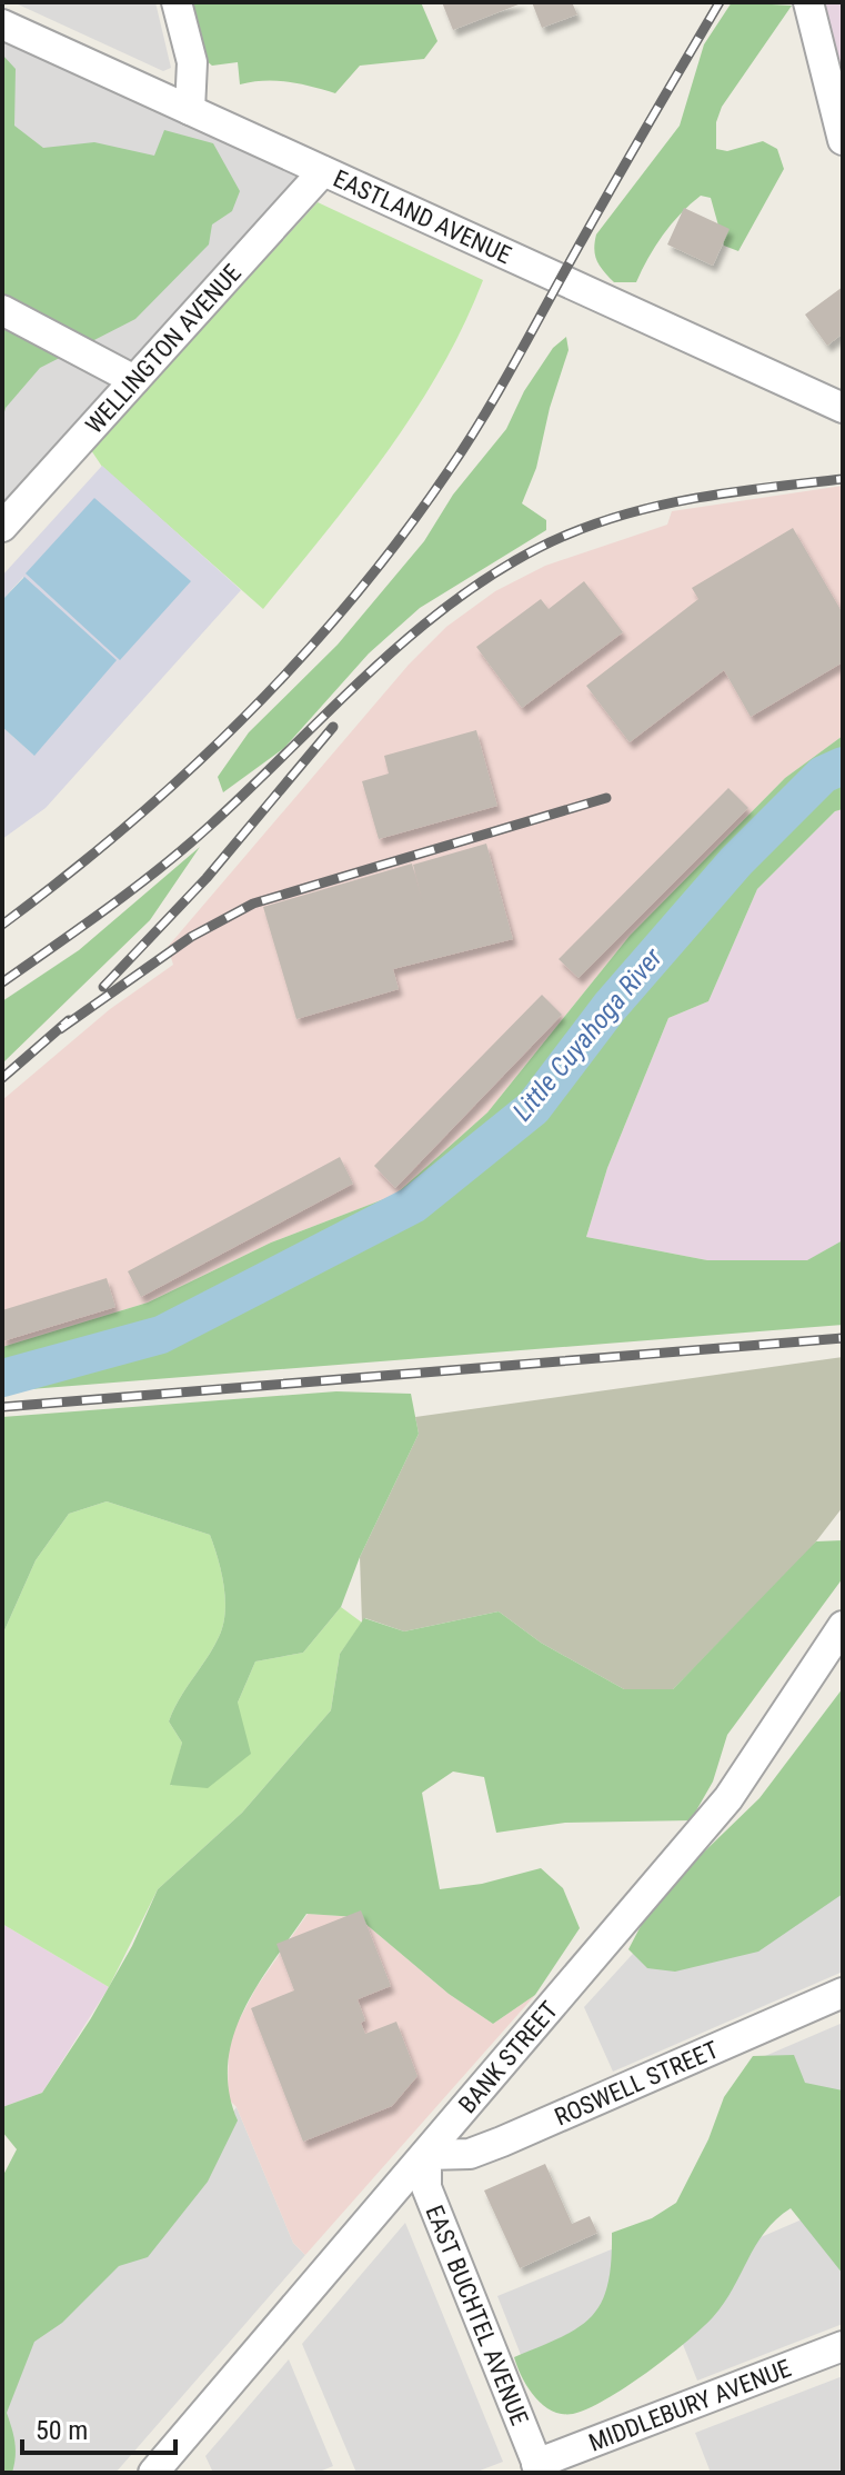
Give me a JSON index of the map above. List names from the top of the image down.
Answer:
{
  "streets": {
    "street": [
      "EASTLAND AVENUE",
      "WELLINGTON AVENUE",
      "BANK STREET",
      "ROSWELL STREET",
      "EAST BUCHTEL AVENUE",
      "MIDDLEBURY AVENUE"
    ]
  },
  "crossings": [
    ["EASTLAND AVENUE", "WELLINGTON AVENUE"],
    ["BANK STREET", "ROSWELL STREET"],
    ["BANK STREET", "EAST BUCHTEL AVENUE"],
    ["ROSWELL STREET", "EAST BUCHTEL AVENUE"],
    ["EAST BUCHTEL AVENUE", "MIDDLEBURY AVENUE"]
  ],
  "water": ["Little Cuyahoga River"],
  "scale_bar": "50 m"
}
